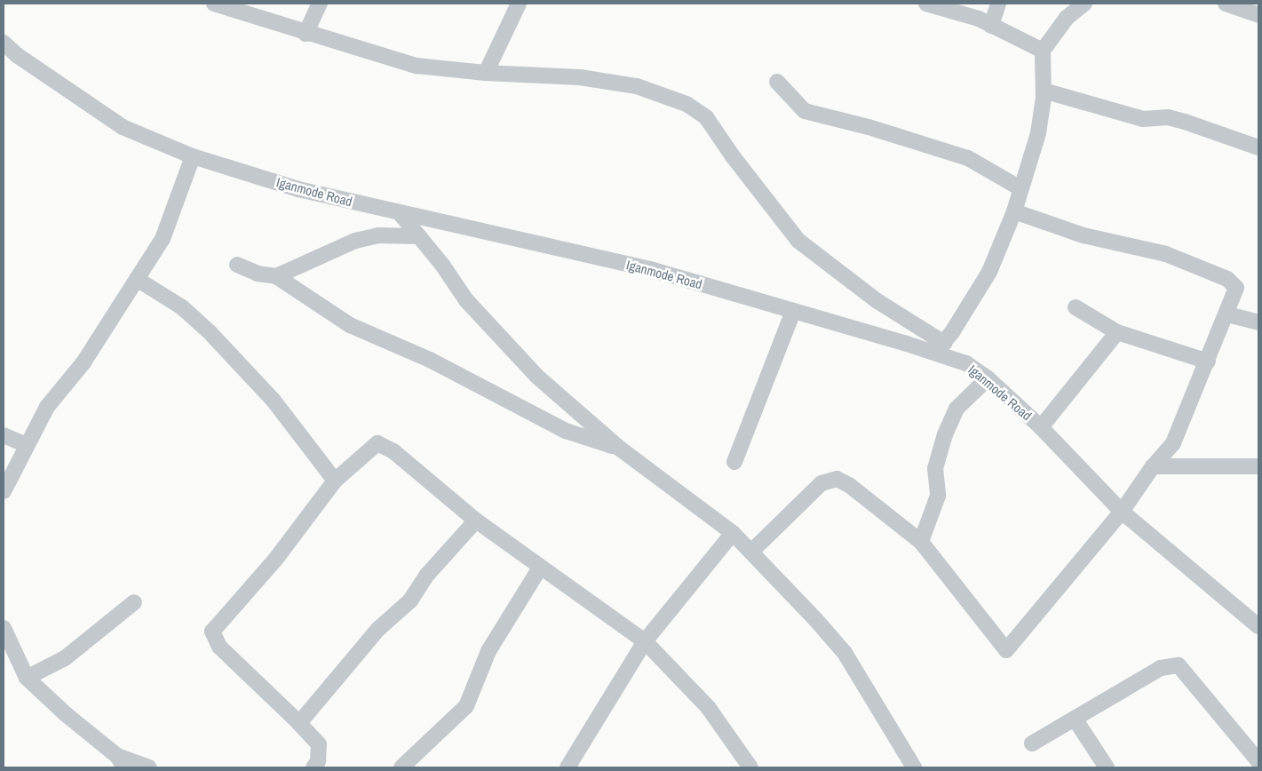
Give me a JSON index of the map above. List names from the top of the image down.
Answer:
{
  "streets": {
    "street": ["Iganmode Road"]
  }
}
